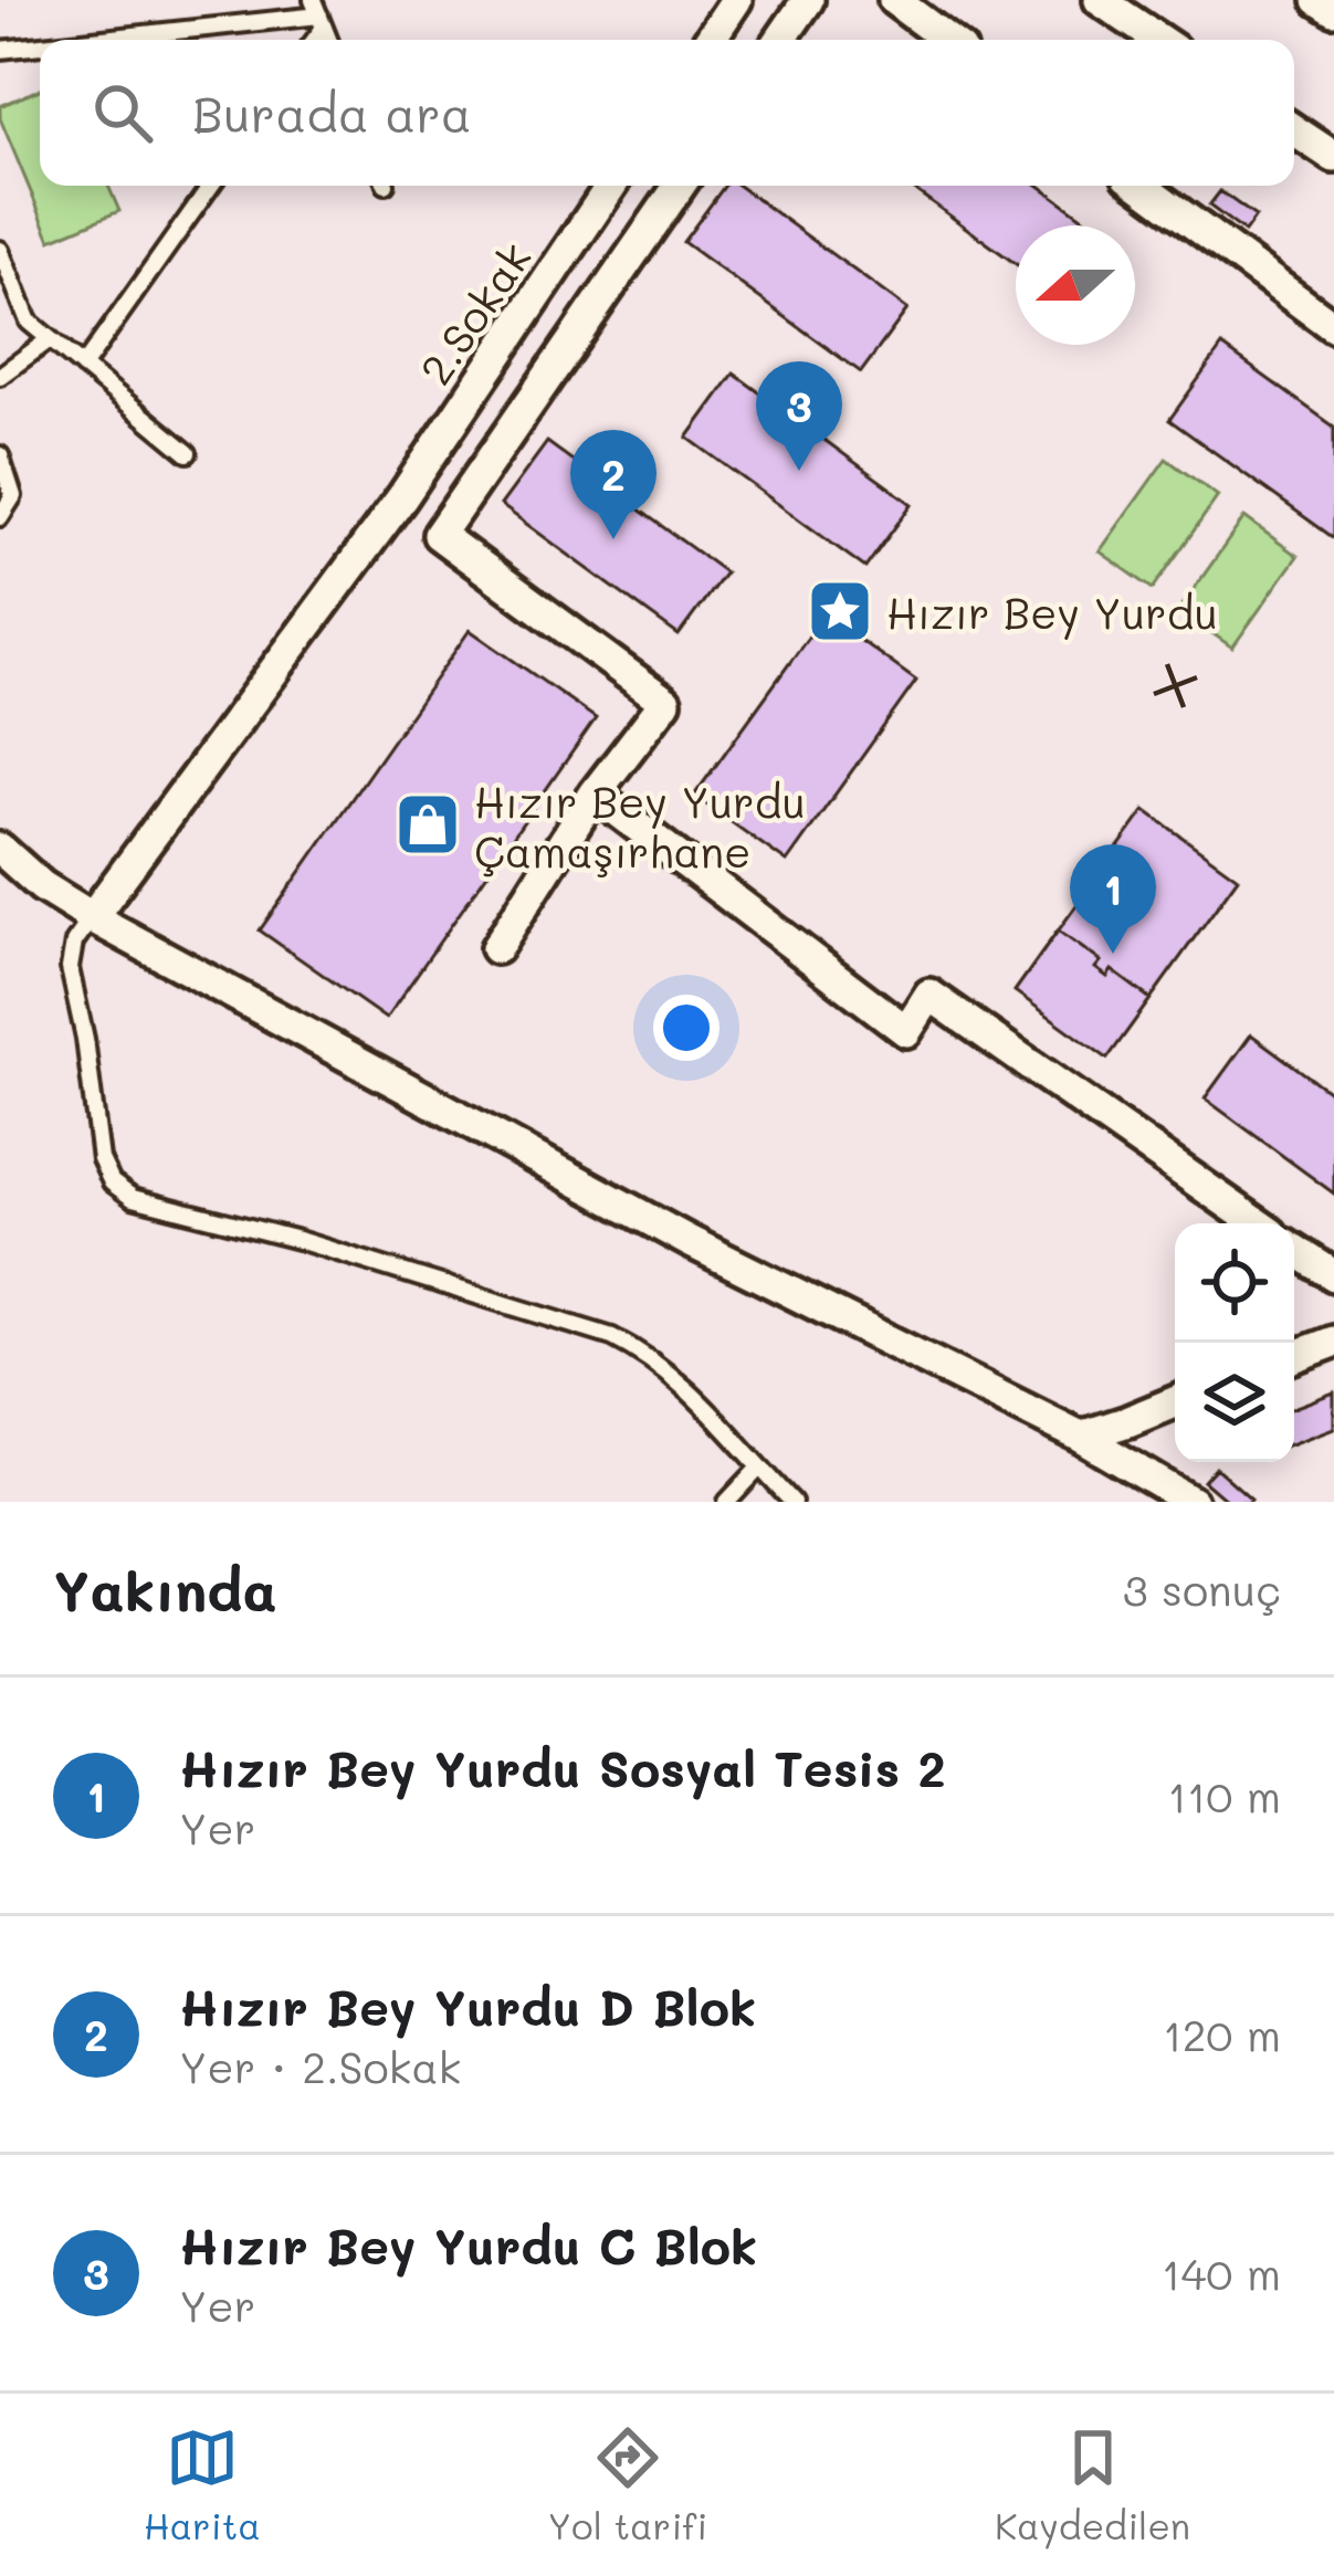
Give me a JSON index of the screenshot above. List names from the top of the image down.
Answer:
{
  "streets": {
    "street": ["2.Sokak"]
  },
  "places": {
    "place": ["Hızır Bey Yurdu"],
    "shop": ["Hızır Bey Yurdu Çamaşırhane"]
  },
  "north": "left",
  "page": {
    "search": "Burada ara",
    "pins": ["3", "2", "1"],
    "heading": ["Yakında", "3 sonuç"],
    "list": [
      {
        "mark": "1",
        "name": "Hızır Bey Yurdu Sosyal Tesis 2",
        "note": "Yer",
        "value": "110 m"
      },
      {
        "mark": "2",
        "name": "Hızır Bey Yurdu D Blok",
        "note": "Yer · 2.Sokak",
        "value": "120 m"
      },
      {
        "mark": "3",
        "name": "Hızır Bey Yurdu C Blok",
        "note": "Yer",
        "value": "140 m"
      }
    ],
    "nav": ["Harita", "Yol tarifi", "Kaydedilen"]
  }
}
